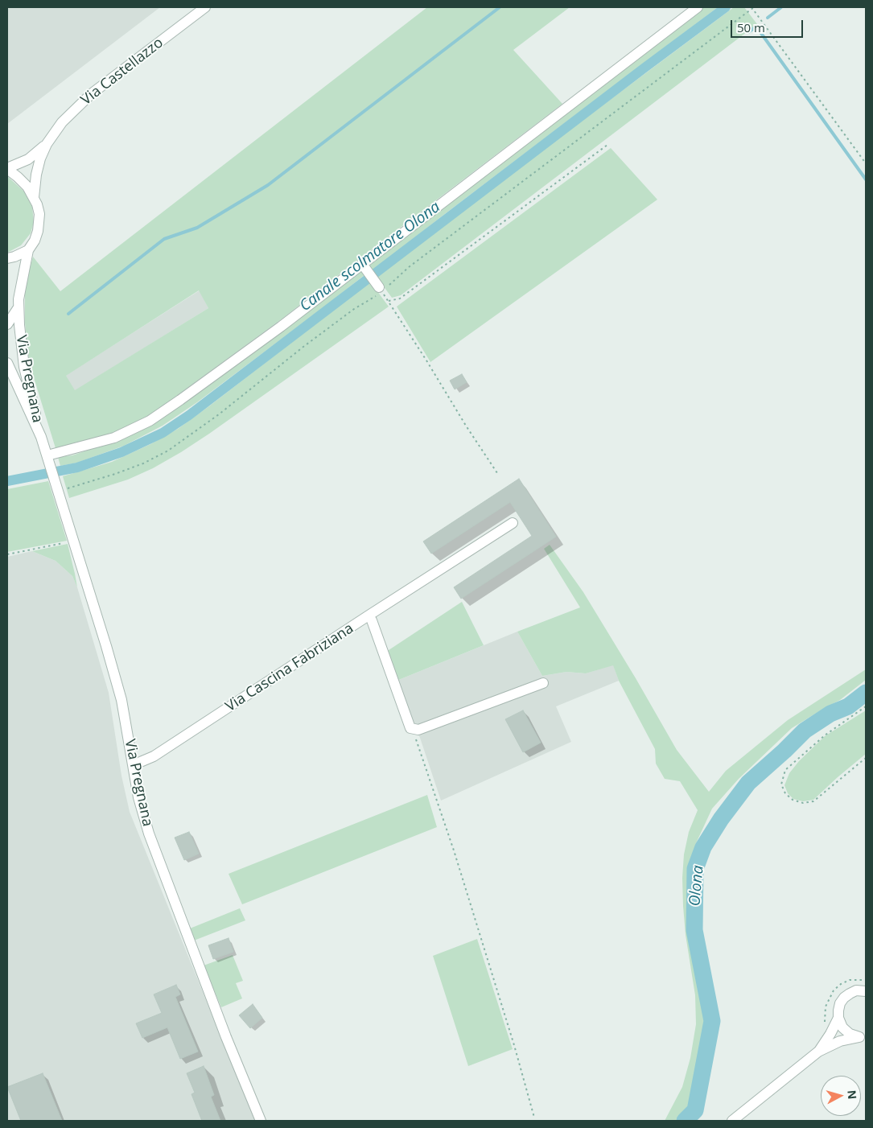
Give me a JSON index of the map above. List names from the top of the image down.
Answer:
{
  "streets": {
    "street": ["Via Castellazzo", "Via Pregnana", "Via Cascina Fabriziana"]
  },
  "crossings": [
    ["Via Castellazzo", "Via Pregnana"],
    ["Via Pregnana", "Via Cascina Fabriziana"]
  ],
  "water": ["Canale scolmatore Olona", "Olona"],
  "scale_bar": "50 m",
  "north": "right"
}
